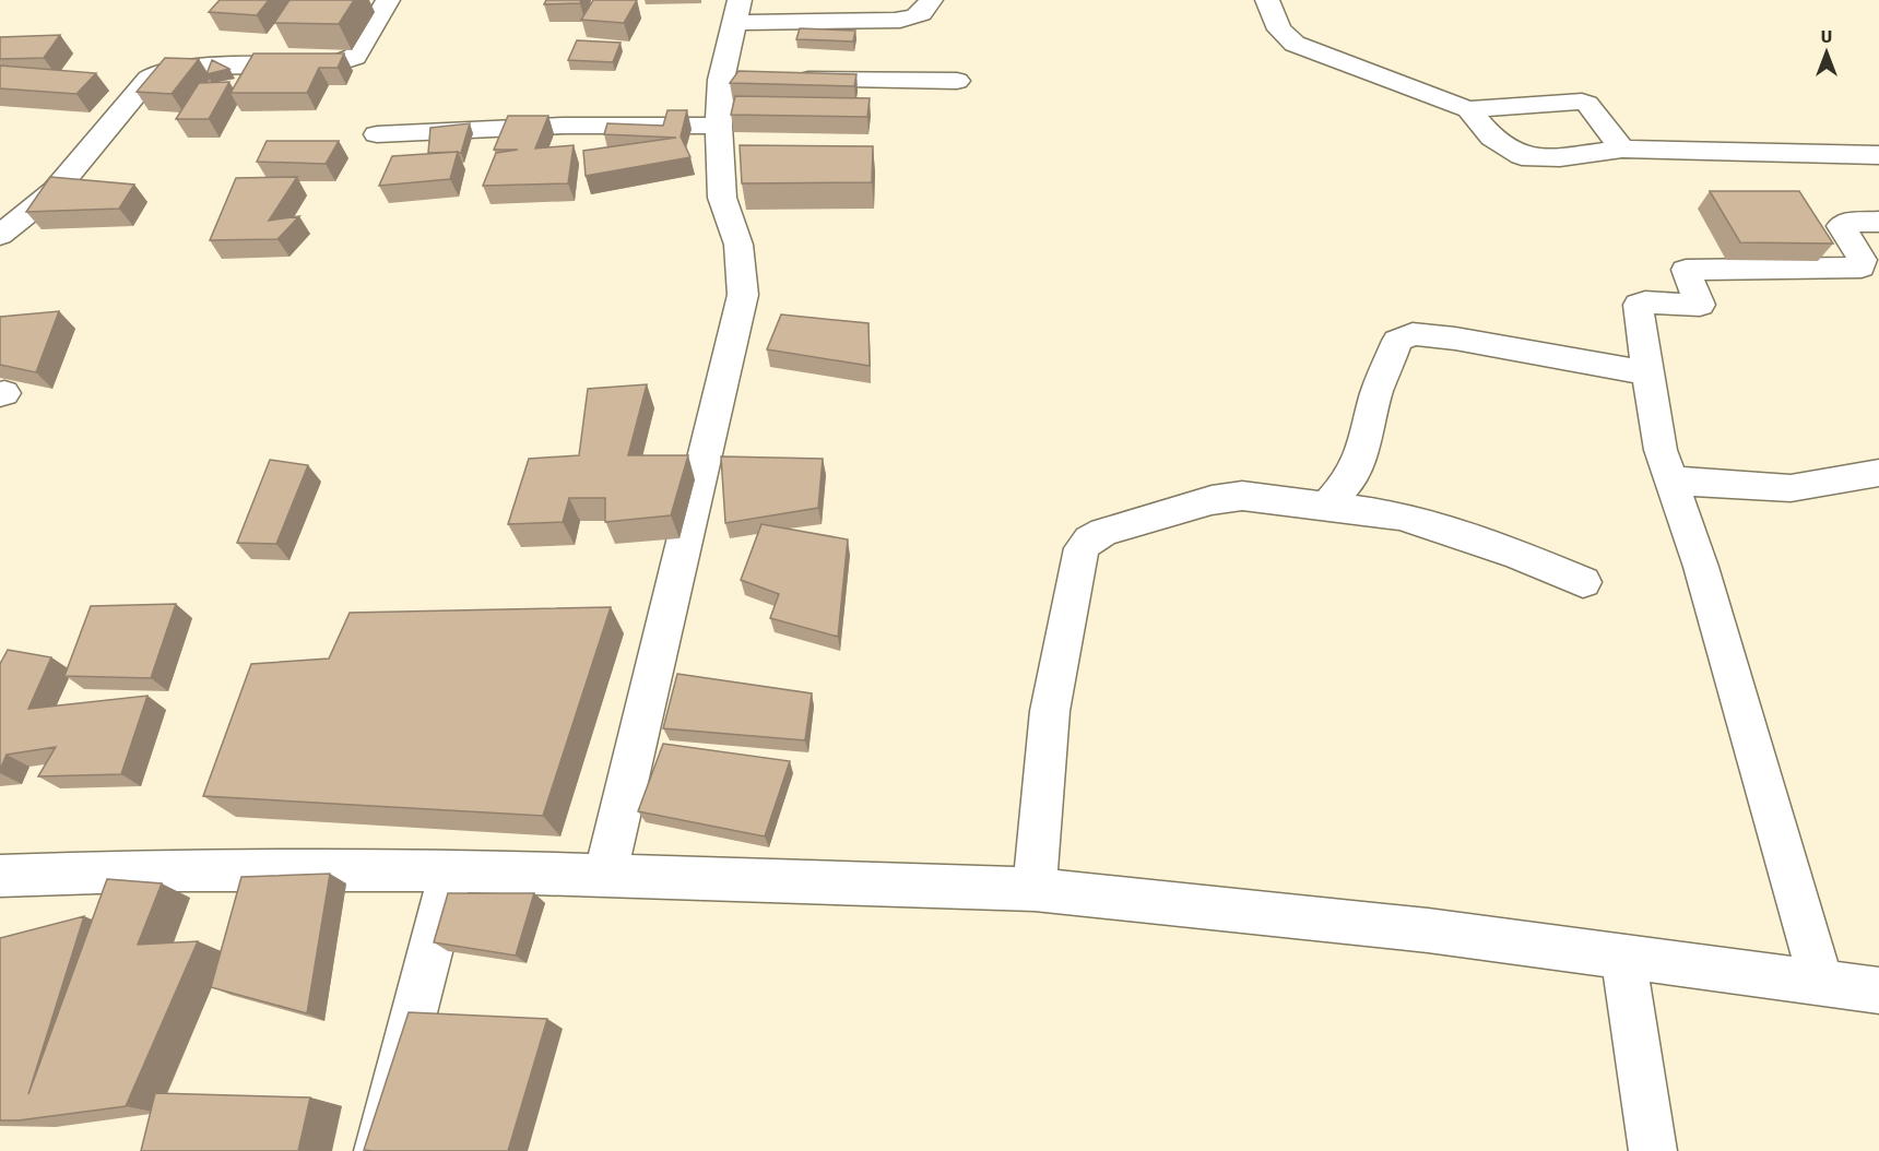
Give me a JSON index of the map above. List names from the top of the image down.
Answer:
{
  "north": "top"
}
